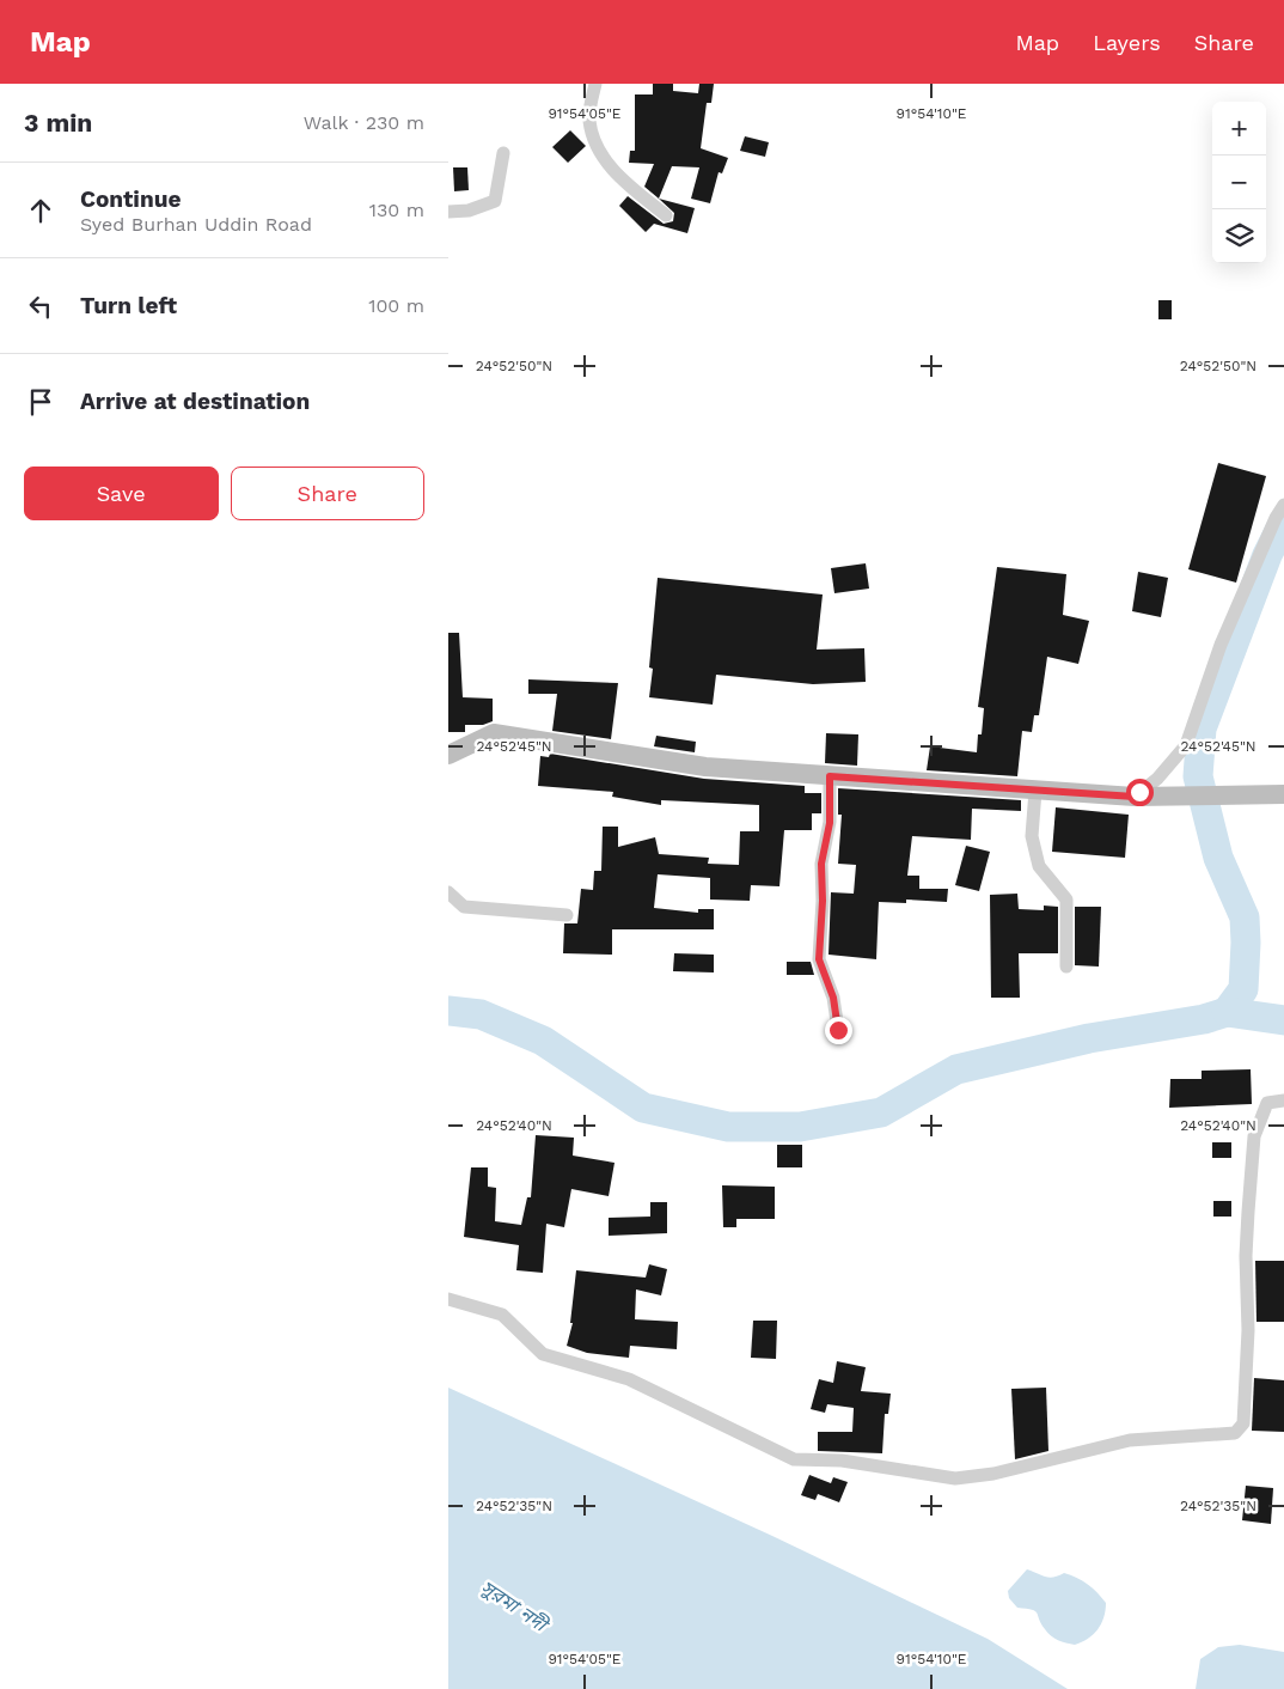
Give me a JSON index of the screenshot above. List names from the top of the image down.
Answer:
{
  "water": ["সুরমা নদী"],
  "page": {
    "header": "Map",
    "nav": ["Map", "Layers", "Share"],
    "heading": ["3 min", "Walk · 230 m"],
    "map_buttons": ["+", "−"],
    "list": [
      ["Continue", "Syed Burhan Uddin Road", "130 m"],
      ["Turn left", "100 m"],
      "Arrive at destination"
    ],
    "buttons": ["Save", "Share"]
  },
  "coordinates": [
    "91°54'05\"E",
    "91°54'10\"E",
    "24°52'50\"N",
    "24°52'45\"N",
    "24°52'40\"N",
    "24°52'35\"N"
  ]
}
